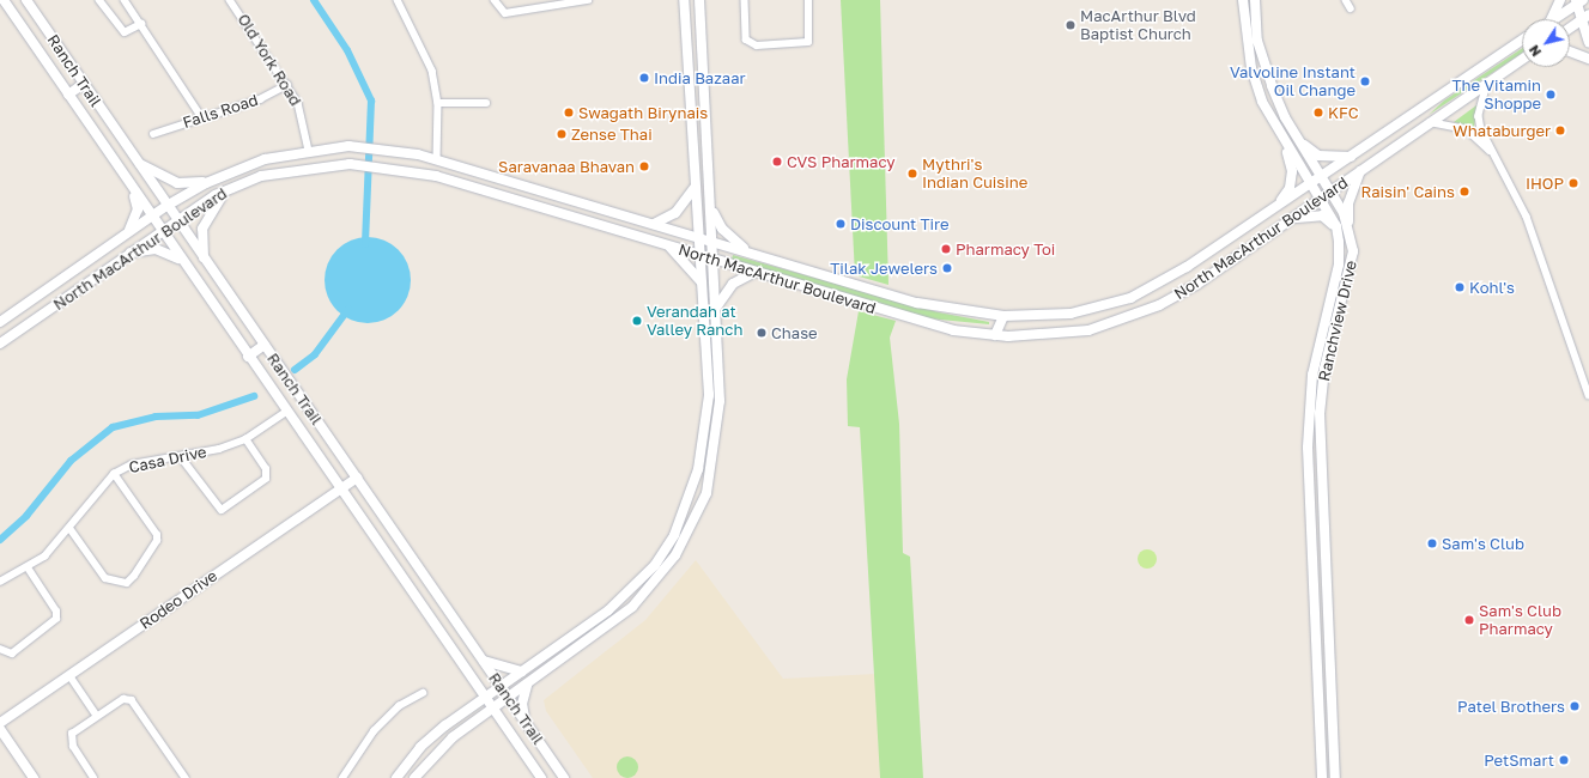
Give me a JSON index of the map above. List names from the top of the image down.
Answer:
{
  "streets": {
    "main road": [
      "Ranch Trail",
      "North MacArthur Boulevard",
      "Ranchview Drive",
      "Rodeo Drive"
    ],
    "street": ["Old York Road", "Falls Road", "Casa Drive"]
  },
  "crossings": [
    ["Old York Road", "Falls Road"],
    ["Old York Road", "North MacArthur Boulevard"],
    ["Ranch Trail", "North MacArthur Boulevard"],
    ["Ranch Trail", "Casa Drive"],
    ["Ranch Trail", "Rodeo Drive"],
    ["North MacArthur Boulevard", "Ranchview Drive"]
  ],
  "places": [
    "MacArthur Blvd Baptist Church",
    "India Bazaar",
    "Valvoline Instant Oil Change",
    "The Vitamin Shoppe",
    "Swagath Birynais",
    "KFC",
    "Whataburger",
    "Zense Thai",
    "CVS Pharmacy",
    "Saravanaa Bhavan",
    "Mythri's Indian Cuisine",
    "IHOP",
    "Raisin' Cains",
    "Discount Tire",
    "Pharmacy Toi",
    "Tilak Jewelers",
    "Kohl's",
    "Verandah at Valley Ranch",
    "Chase",
    "Sam's Club",
    "Sam's Club Pharmacy",
    "Patel Brothers",
    "PetSmart"
  ],
  "north": "bottom left"
}
